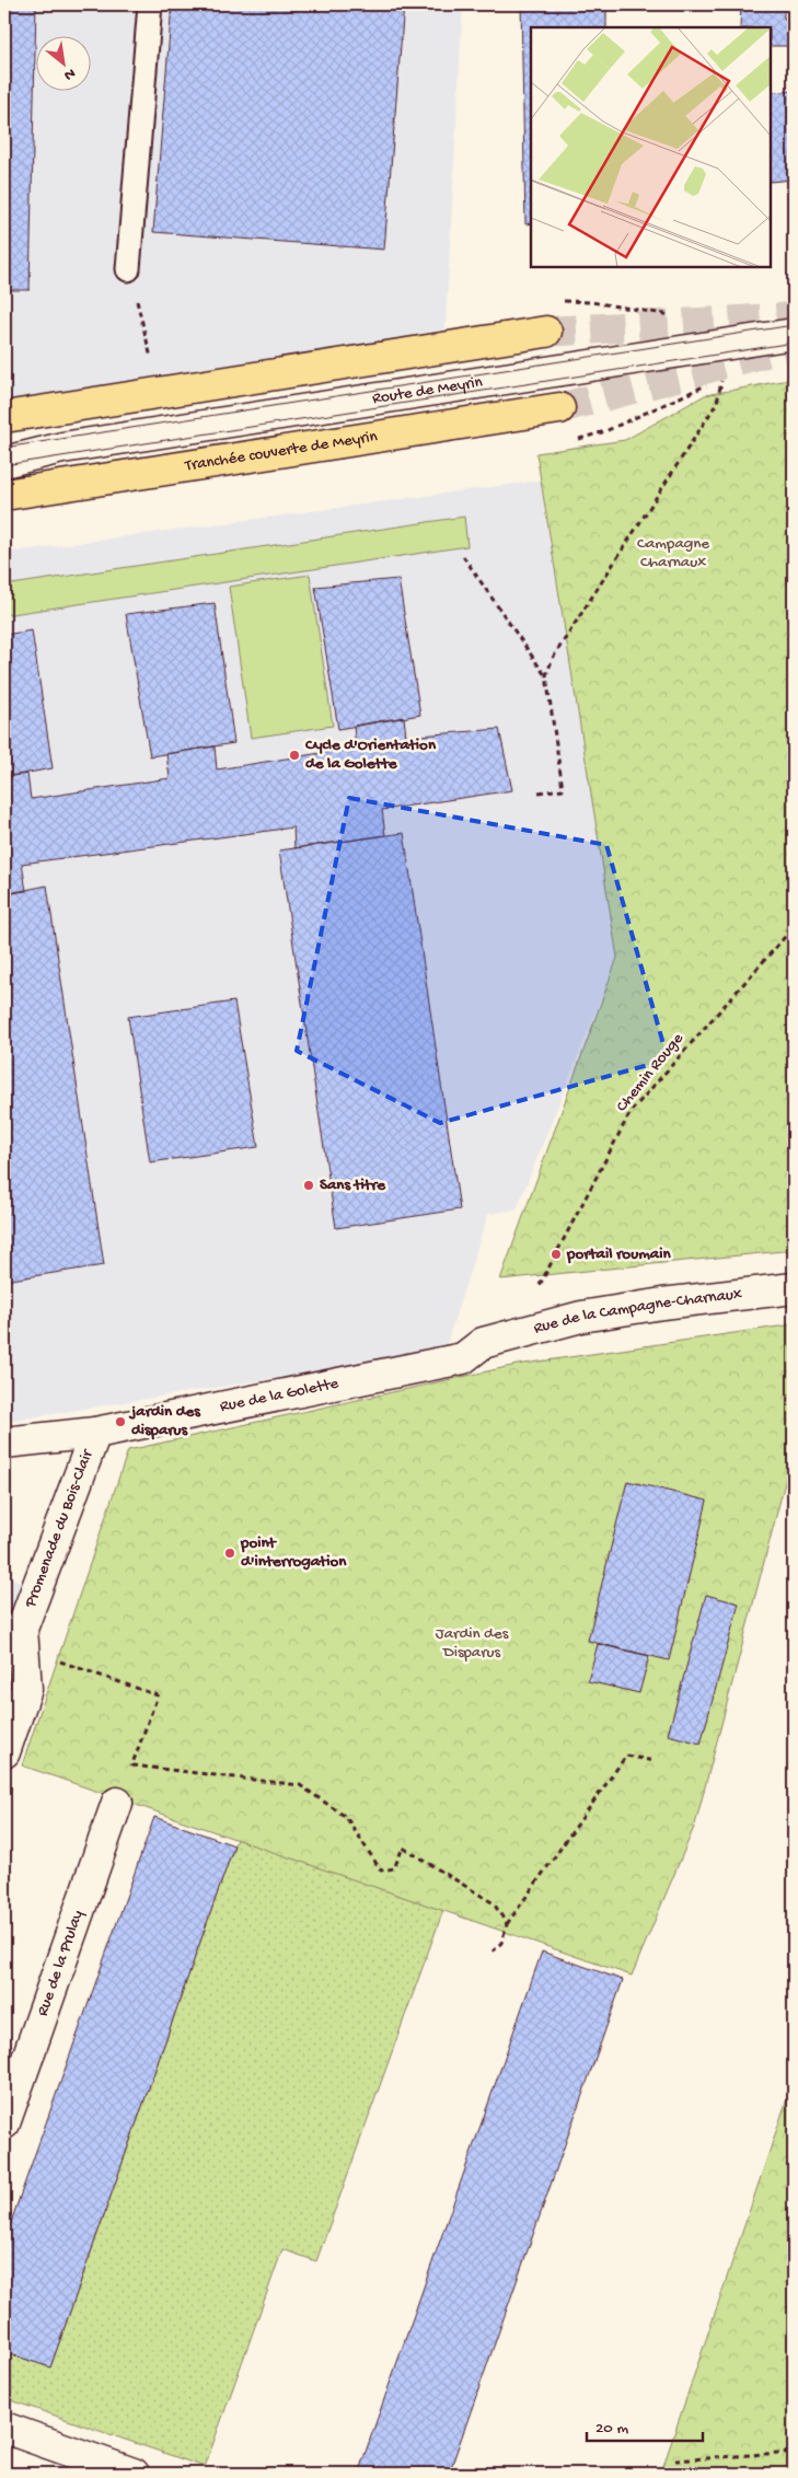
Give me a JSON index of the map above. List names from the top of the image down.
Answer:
{
  "streets": {
    "main road": ["Tranchée couverte de Meyrin"],
    "street": [
      "Route de Meyrin",
      "Rue de la Campagne-Charnaux",
      "Rue de la Golette",
      "Promenade du Bois-Clair",
      "Rue de la Prulay"
    ],
    "path": ["Chemin Rouge"]
  },
  "crossings": [
    ["Rue de la Campagne-Charnaux", "Rue de la Golette"],
    ["Rue de la Golette", "Promenade du Bois-Clair"]
  ],
  "parks": ["Campagne Charnaux", "Jardin des Disparus"],
  "places": [
    "Cycle d'Orientation de la Golette",
    "Sans titre",
    "portail roumain",
    "jardin des disparus",
    "point d'interrogation"
  ],
  "scale_bar": "20 m",
  "north": "bottom right"
}
